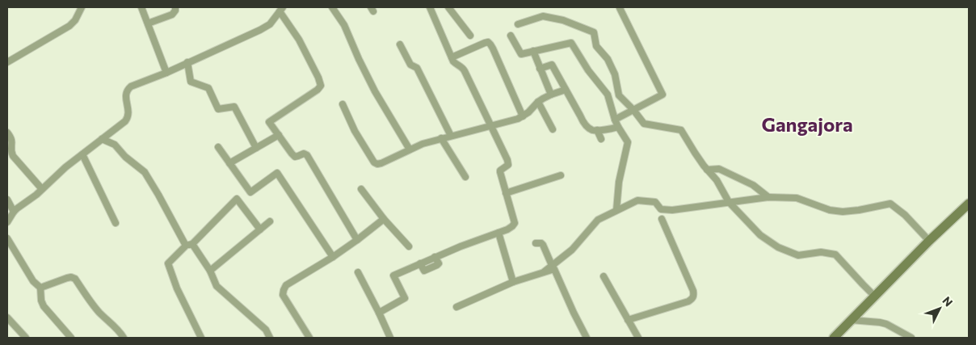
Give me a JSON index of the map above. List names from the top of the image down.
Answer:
{
  "districts": ["Gangajora"],
  "north": "top right"
}
